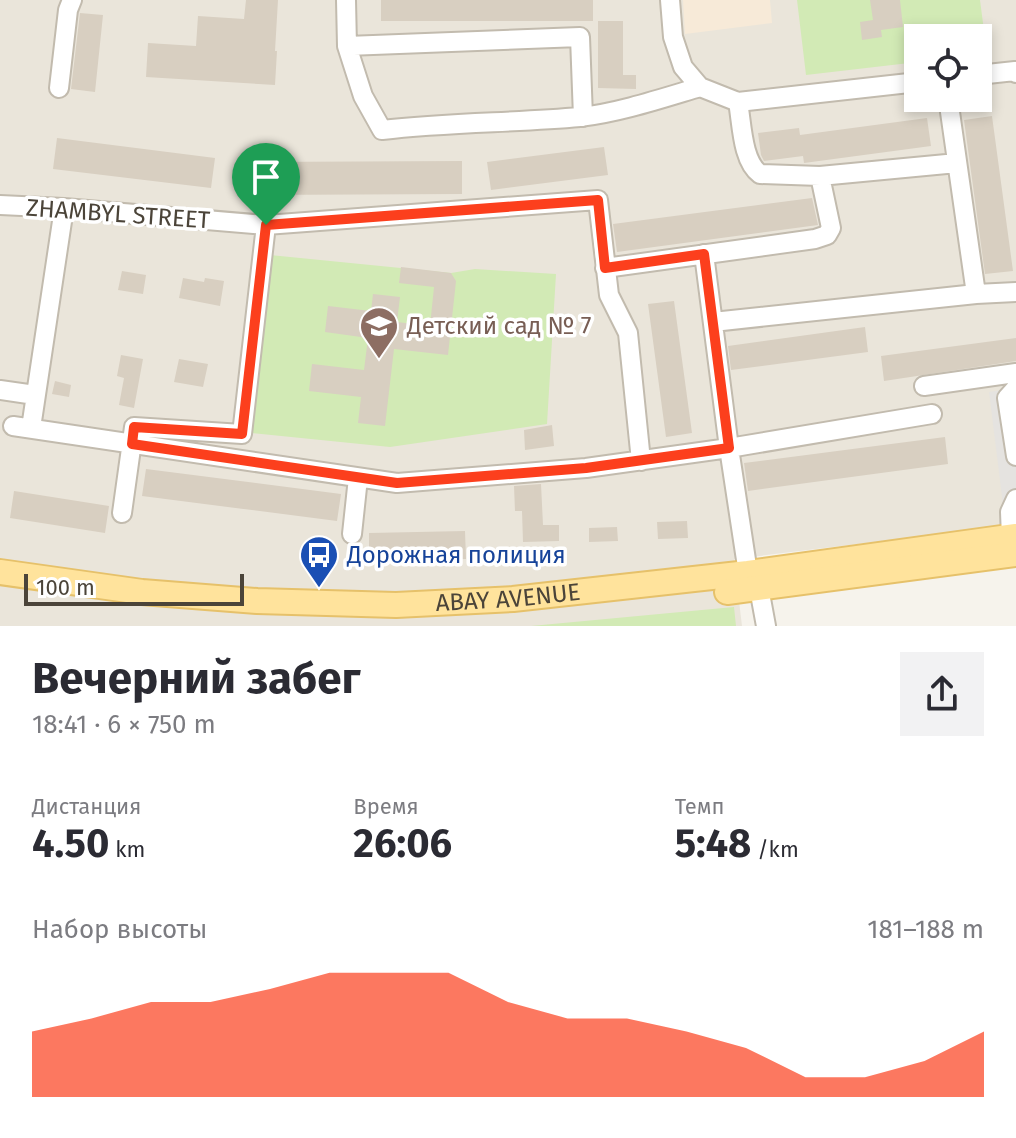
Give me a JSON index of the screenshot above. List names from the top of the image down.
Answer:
{
  "streets": {
    "main road": ["ABAY AVENUE"],
    "street": ["ZHAMBYL STREET"]
  },
  "places": {
    "school or university": ["Детский сад № 7"],
    "bus stop": ["Дорожная полиция"]
  },
  "scale_bar": "100 m",
  "page": {
    "scale": "100 m",
    "heading": ["Вечерний забег", "18:41 · 6 × 750 m"],
    "stats": [
      ["Дистанция", "4.50 km"],
      ["Время", "26:06"],
      ["Темп", "5:48 /km"]
    ],
    "chart": ["Набор высоты", "181–188 m"]
  }
}
